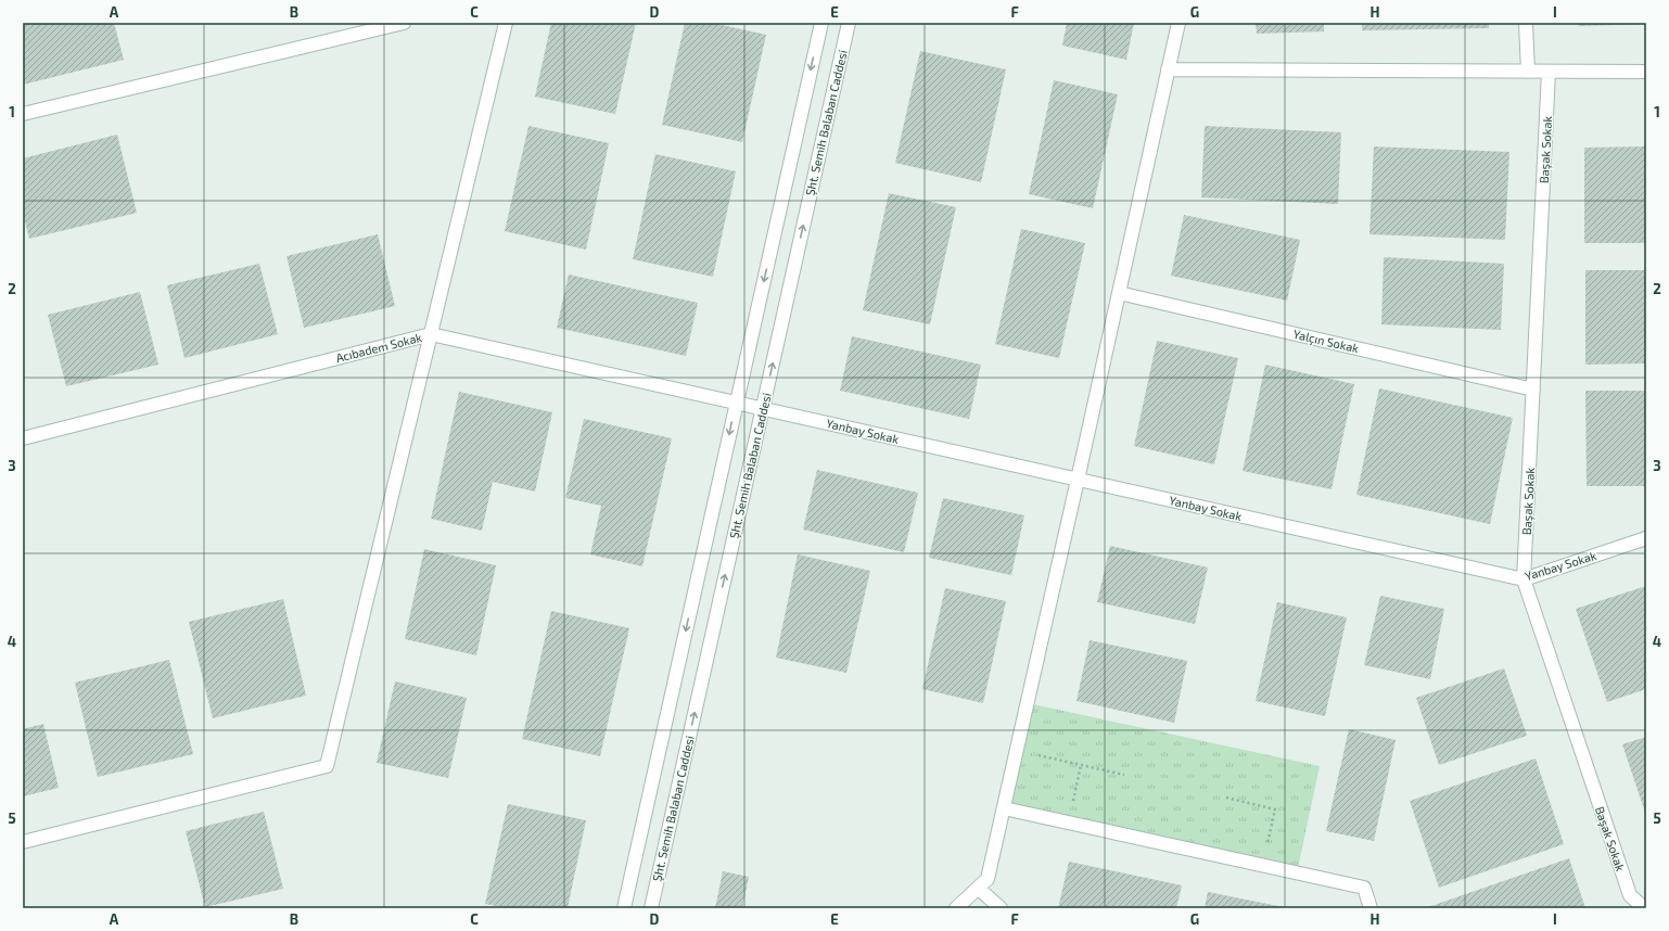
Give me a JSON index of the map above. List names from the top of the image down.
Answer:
{
  "streets": {
    "street": [
      "Şht. Semih Balaban Caddesi",
      "Başak Sokak",
      "Yalçın Sokak",
      "Acıbadem Sokak",
      "Yanbay Sokak"
    ]
  },
  "crossings": [
    ["Şht. Semih Balaban Caddesi", "Acıbadem Sokak"],
    ["Şht. Semih Balaban Caddesi", "Yanbay Sokak"],
    ["Başak Sokak", "Yalçın Sokak"],
    ["Başak Sokak", "Yanbay Sokak"],
    ["Acıbadem Sokak", "Yanbay Sokak"]
  ],
  "grid": {
    "columns": [
      "A",
      "B",
      "C",
      "D",
      "E",
      "F",
      "G",
      "H",
      "I"
    ],
    "rows": [
      "1",
      "2",
      "3",
      "4",
      "5"
    ]
  }
}
